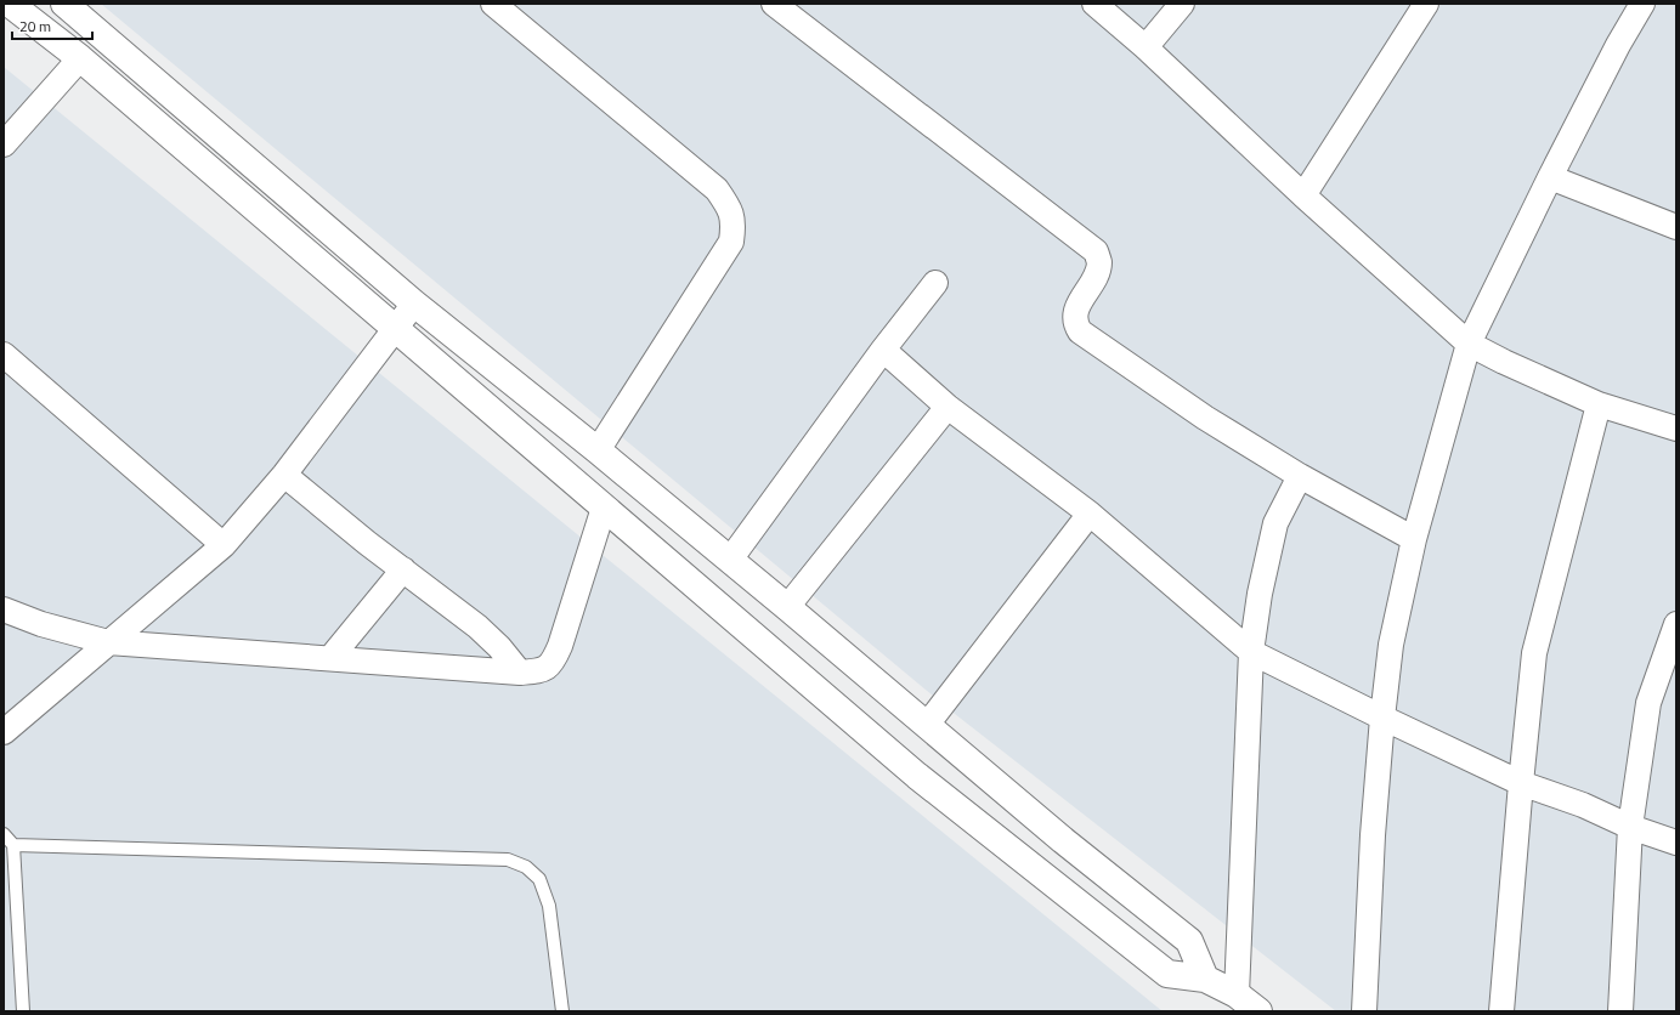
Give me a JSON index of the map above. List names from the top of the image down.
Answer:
{
  "scale_bar": "20 m"
}
